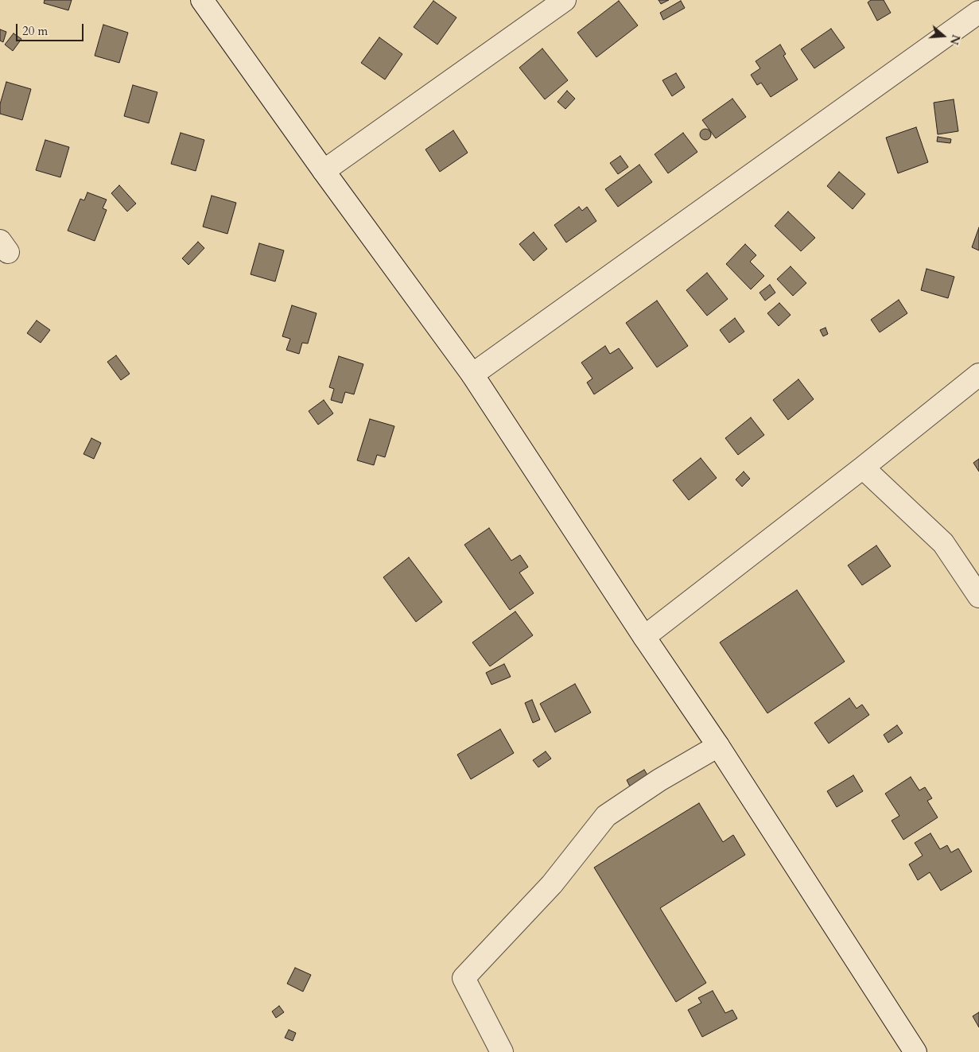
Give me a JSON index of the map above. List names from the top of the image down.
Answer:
{
  "scale_bar": "20 m",
  "north": "right"
}
